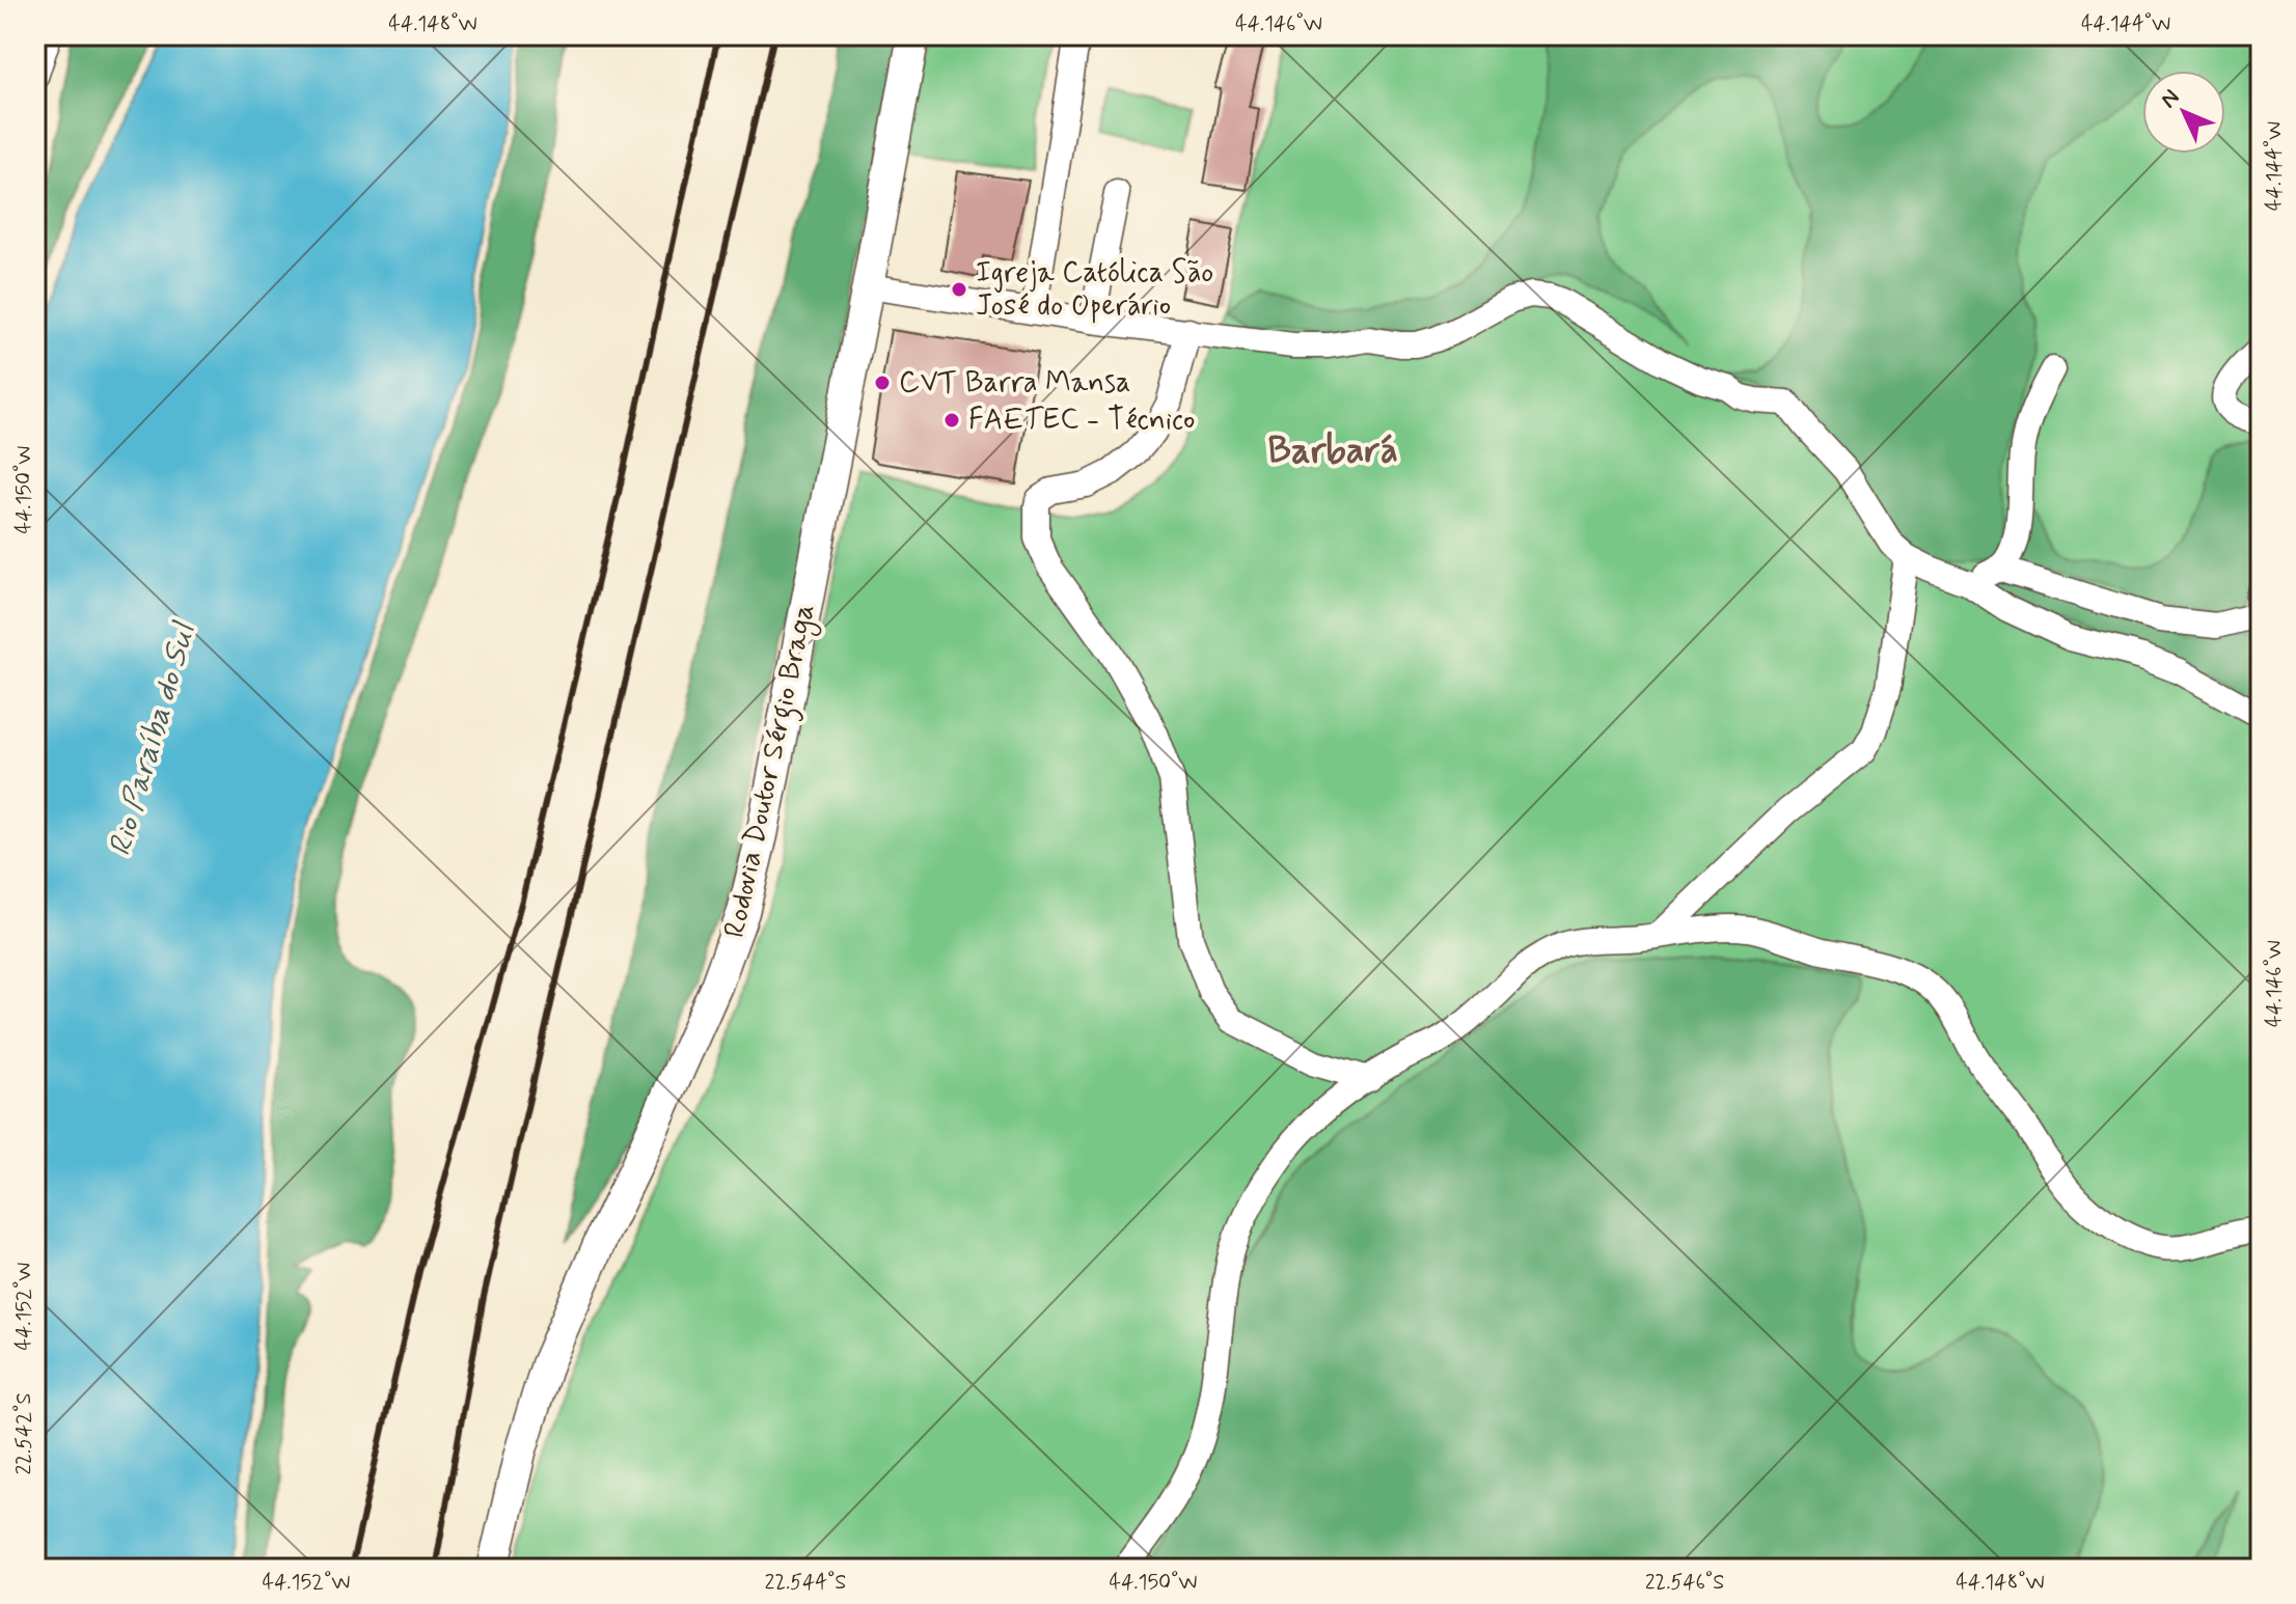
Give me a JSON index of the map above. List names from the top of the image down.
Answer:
{
  "streets": {
    "main road": ["Rodovia Doutor Sérgio Braga"]
  },
  "districts": ["Barbará"],
  "water": ["Rio Paraíba do Sul"],
  "places": ["Igreja Católica São José do Operário", "CVT Barra Mansa", "FAETEC - Técnico"],
  "north": "top left",
  "coordinates": [
    "44.148°W",
    "44.146°W",
    "44.144°W",
    "44.150°W",
    "44.152°W",
    "22.542°S",
    "22.544°S",
    "22.546°S"
  ]
}
